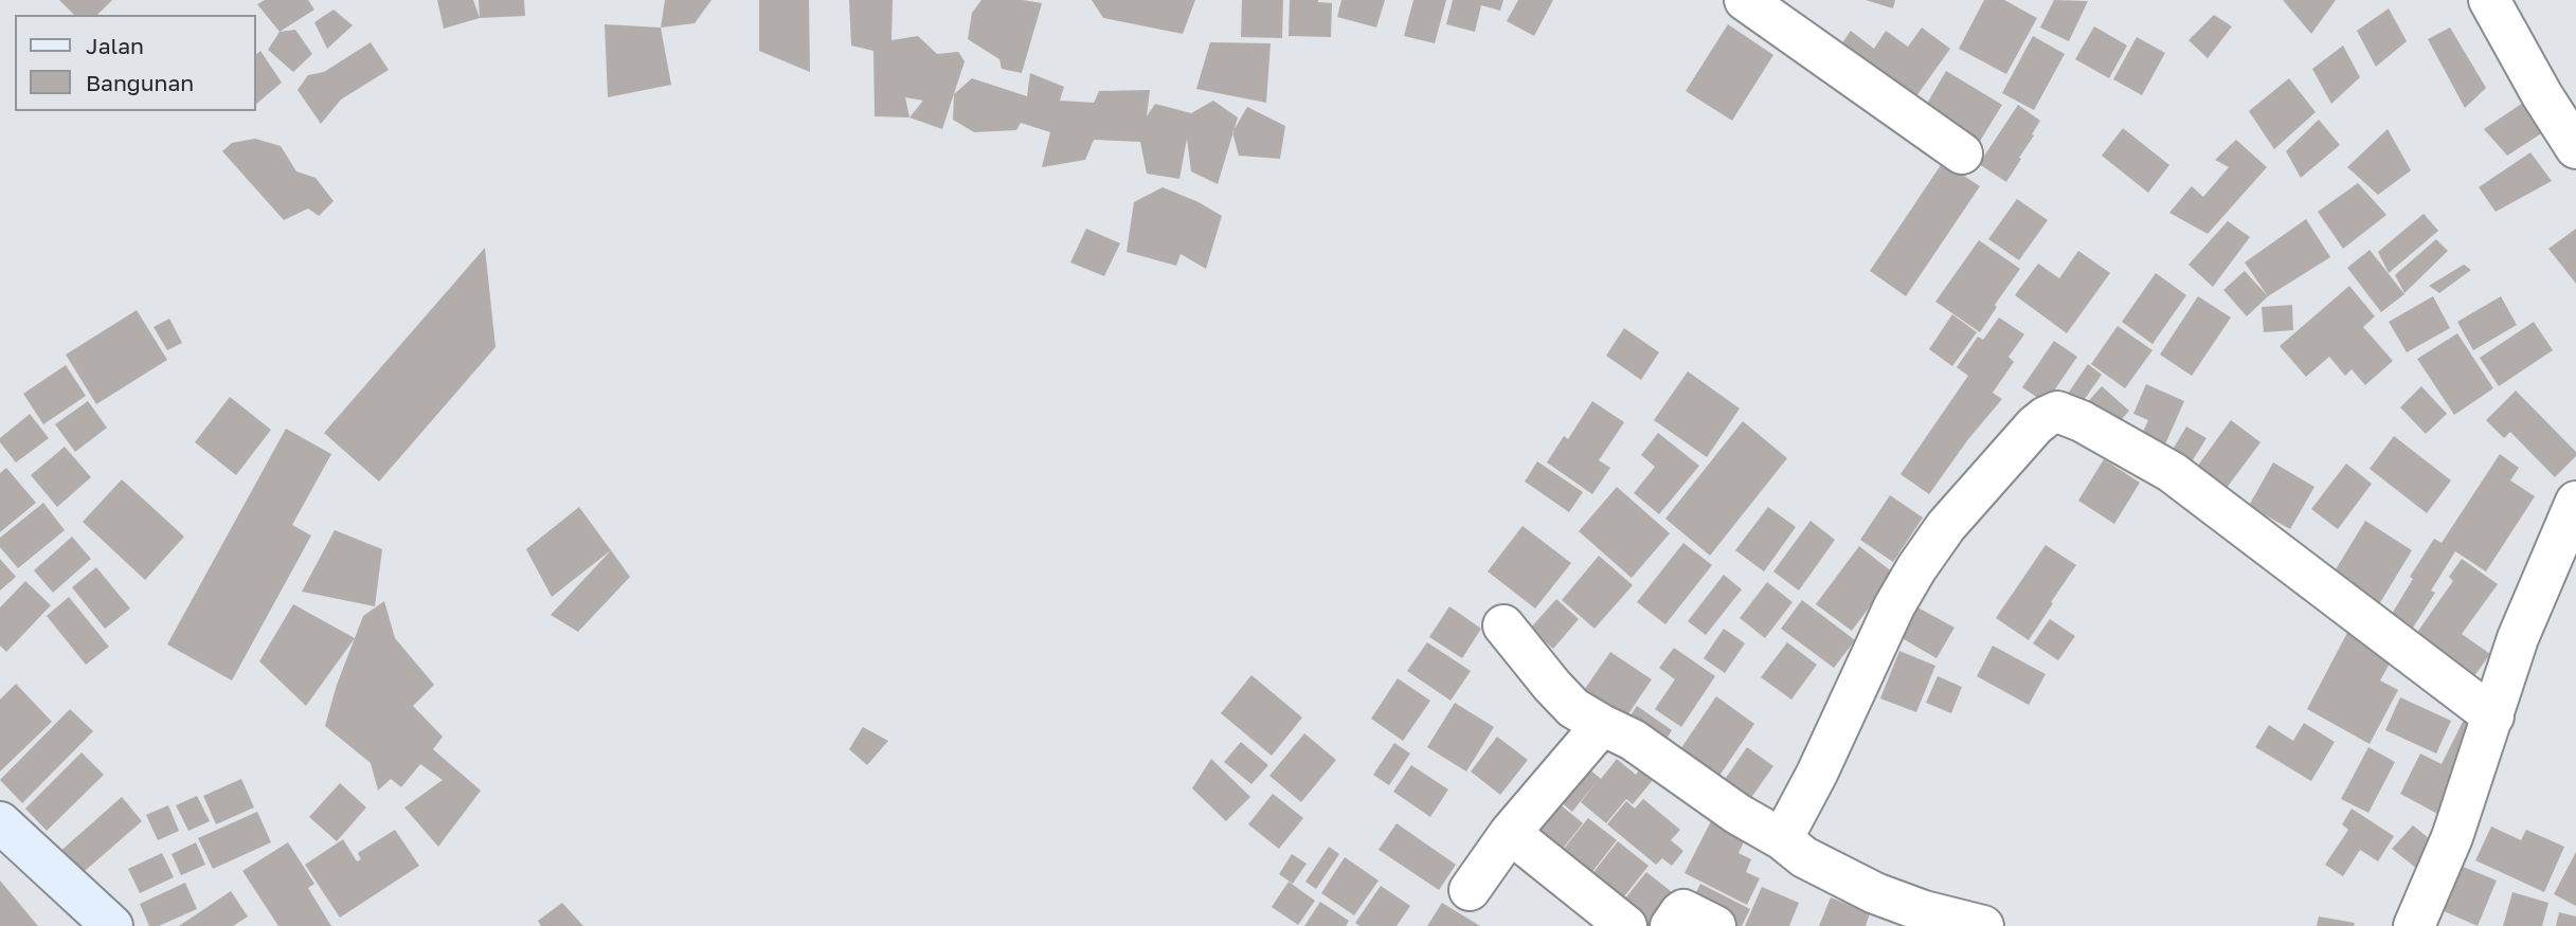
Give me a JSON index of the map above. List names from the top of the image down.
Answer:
{
  "legend": ["Jalan", "Bangunan"]
}
